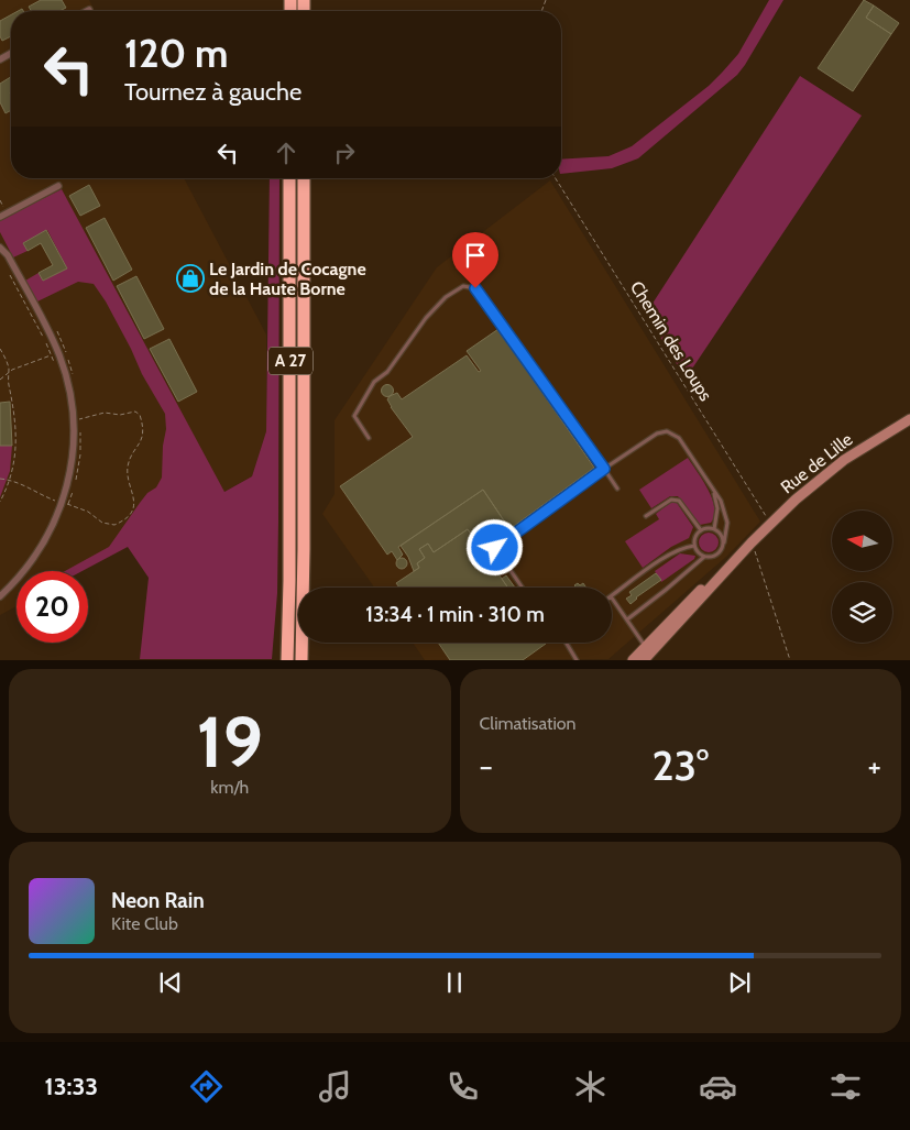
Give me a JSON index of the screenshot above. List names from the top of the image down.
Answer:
{
  "streets": {
    "highway": ["A 27"],
    "main road": ["Rue de Lille"],
    "path": ["Chemin des Loups"]
  },
  "crossings": [
    ["Chemin des Loups", "Rue de Lille"]
  ],
  "places": {
    "shop": ["Le Jardin de Cocagne de la Haute Borne"]
  },
  "north": "left",
  "page": {
    "turn": ["120 m", "Tournez à gauche"],
    "limit": "20",
    "trip": "13:34 · 1 min · 310 m",
    "tile": [
      ["19", "km/h"],
      "Climatisation"
    ],
    "heat": ["−", "23°", "+"],
    "song": ["Neon Rain", "Kite Club"],
    "tabs": "13:33"
  }
}
